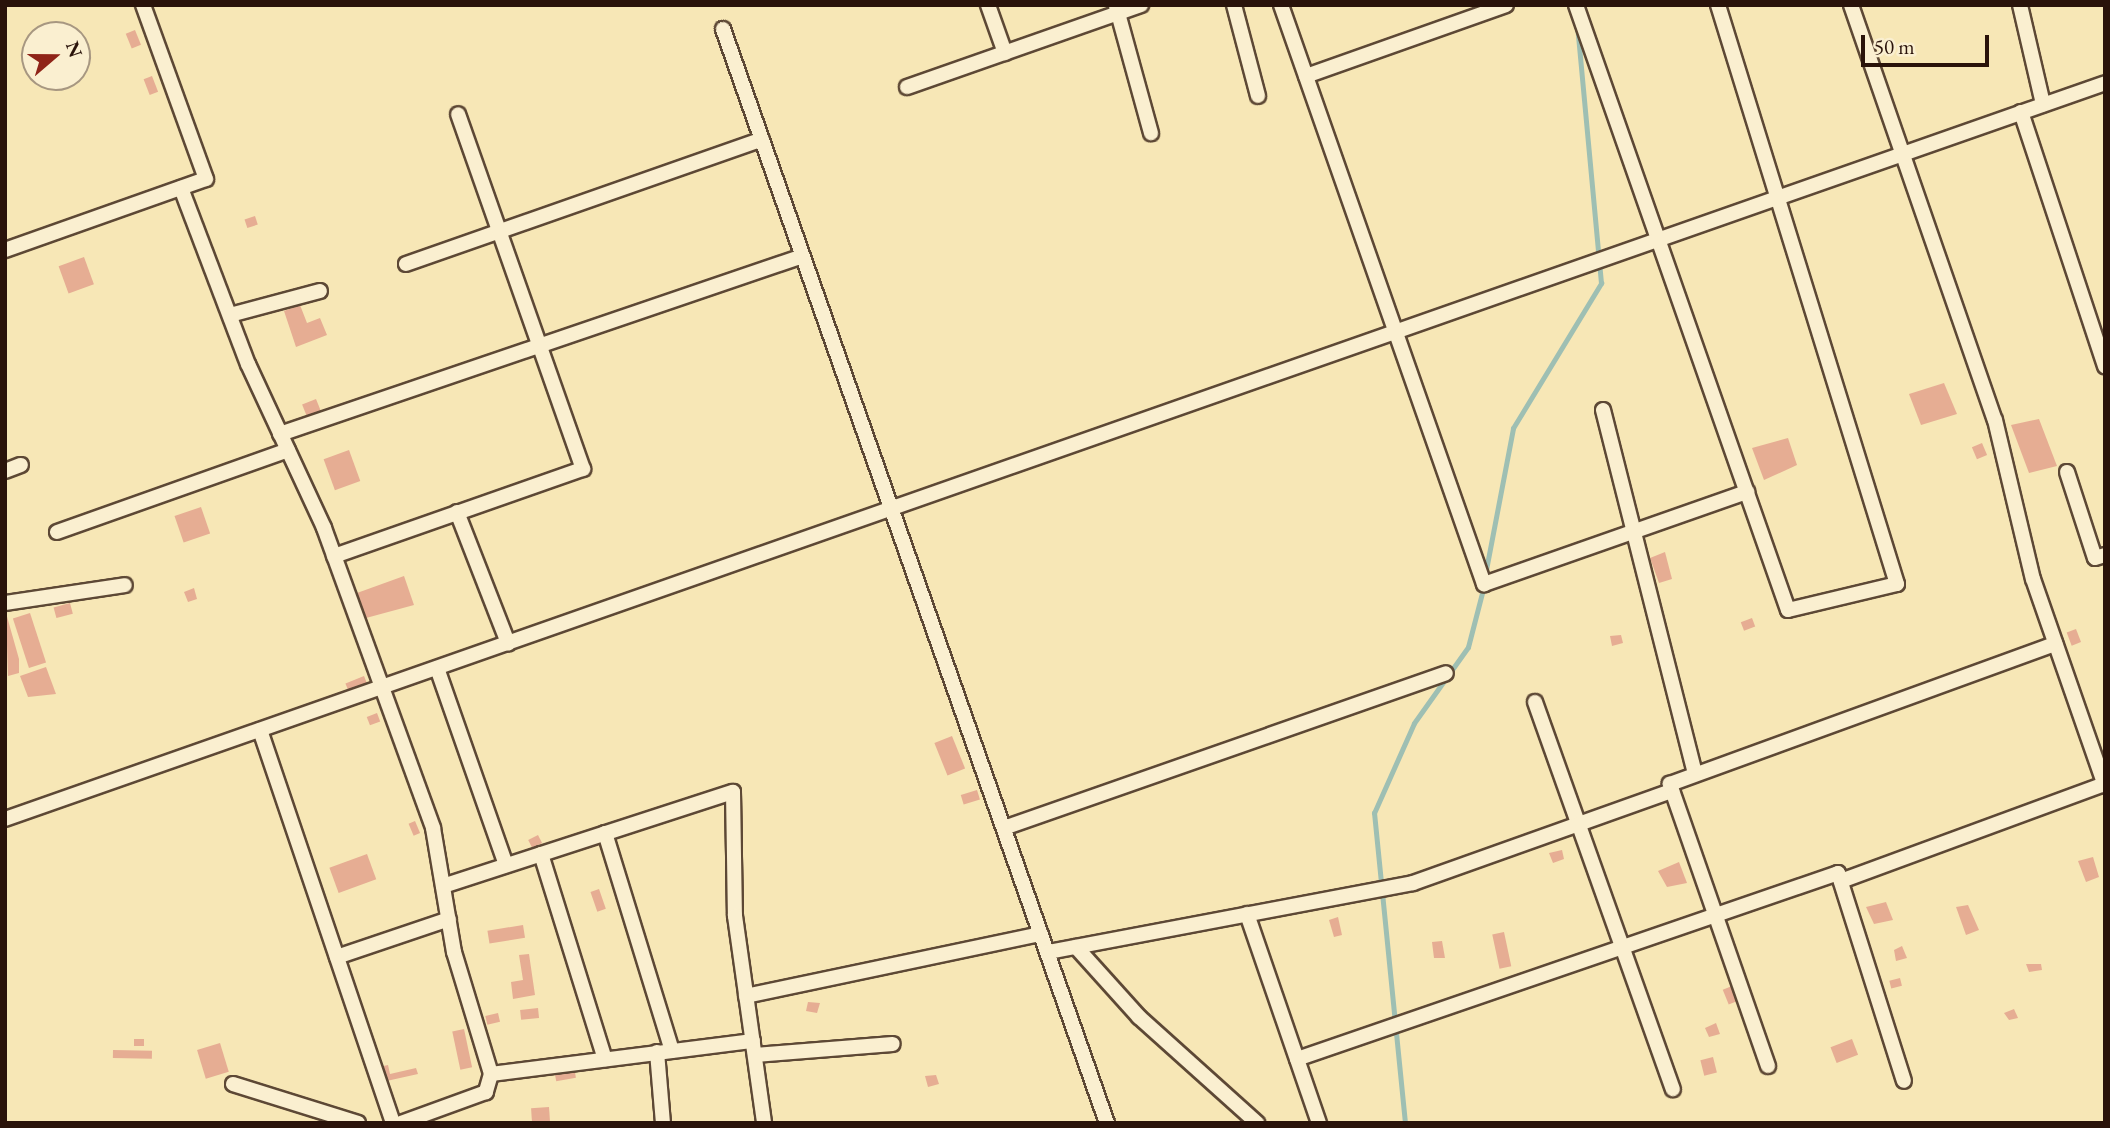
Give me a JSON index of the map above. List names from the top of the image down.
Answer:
{
  "scale_bar": "50 m",
  "north": "right"
}
